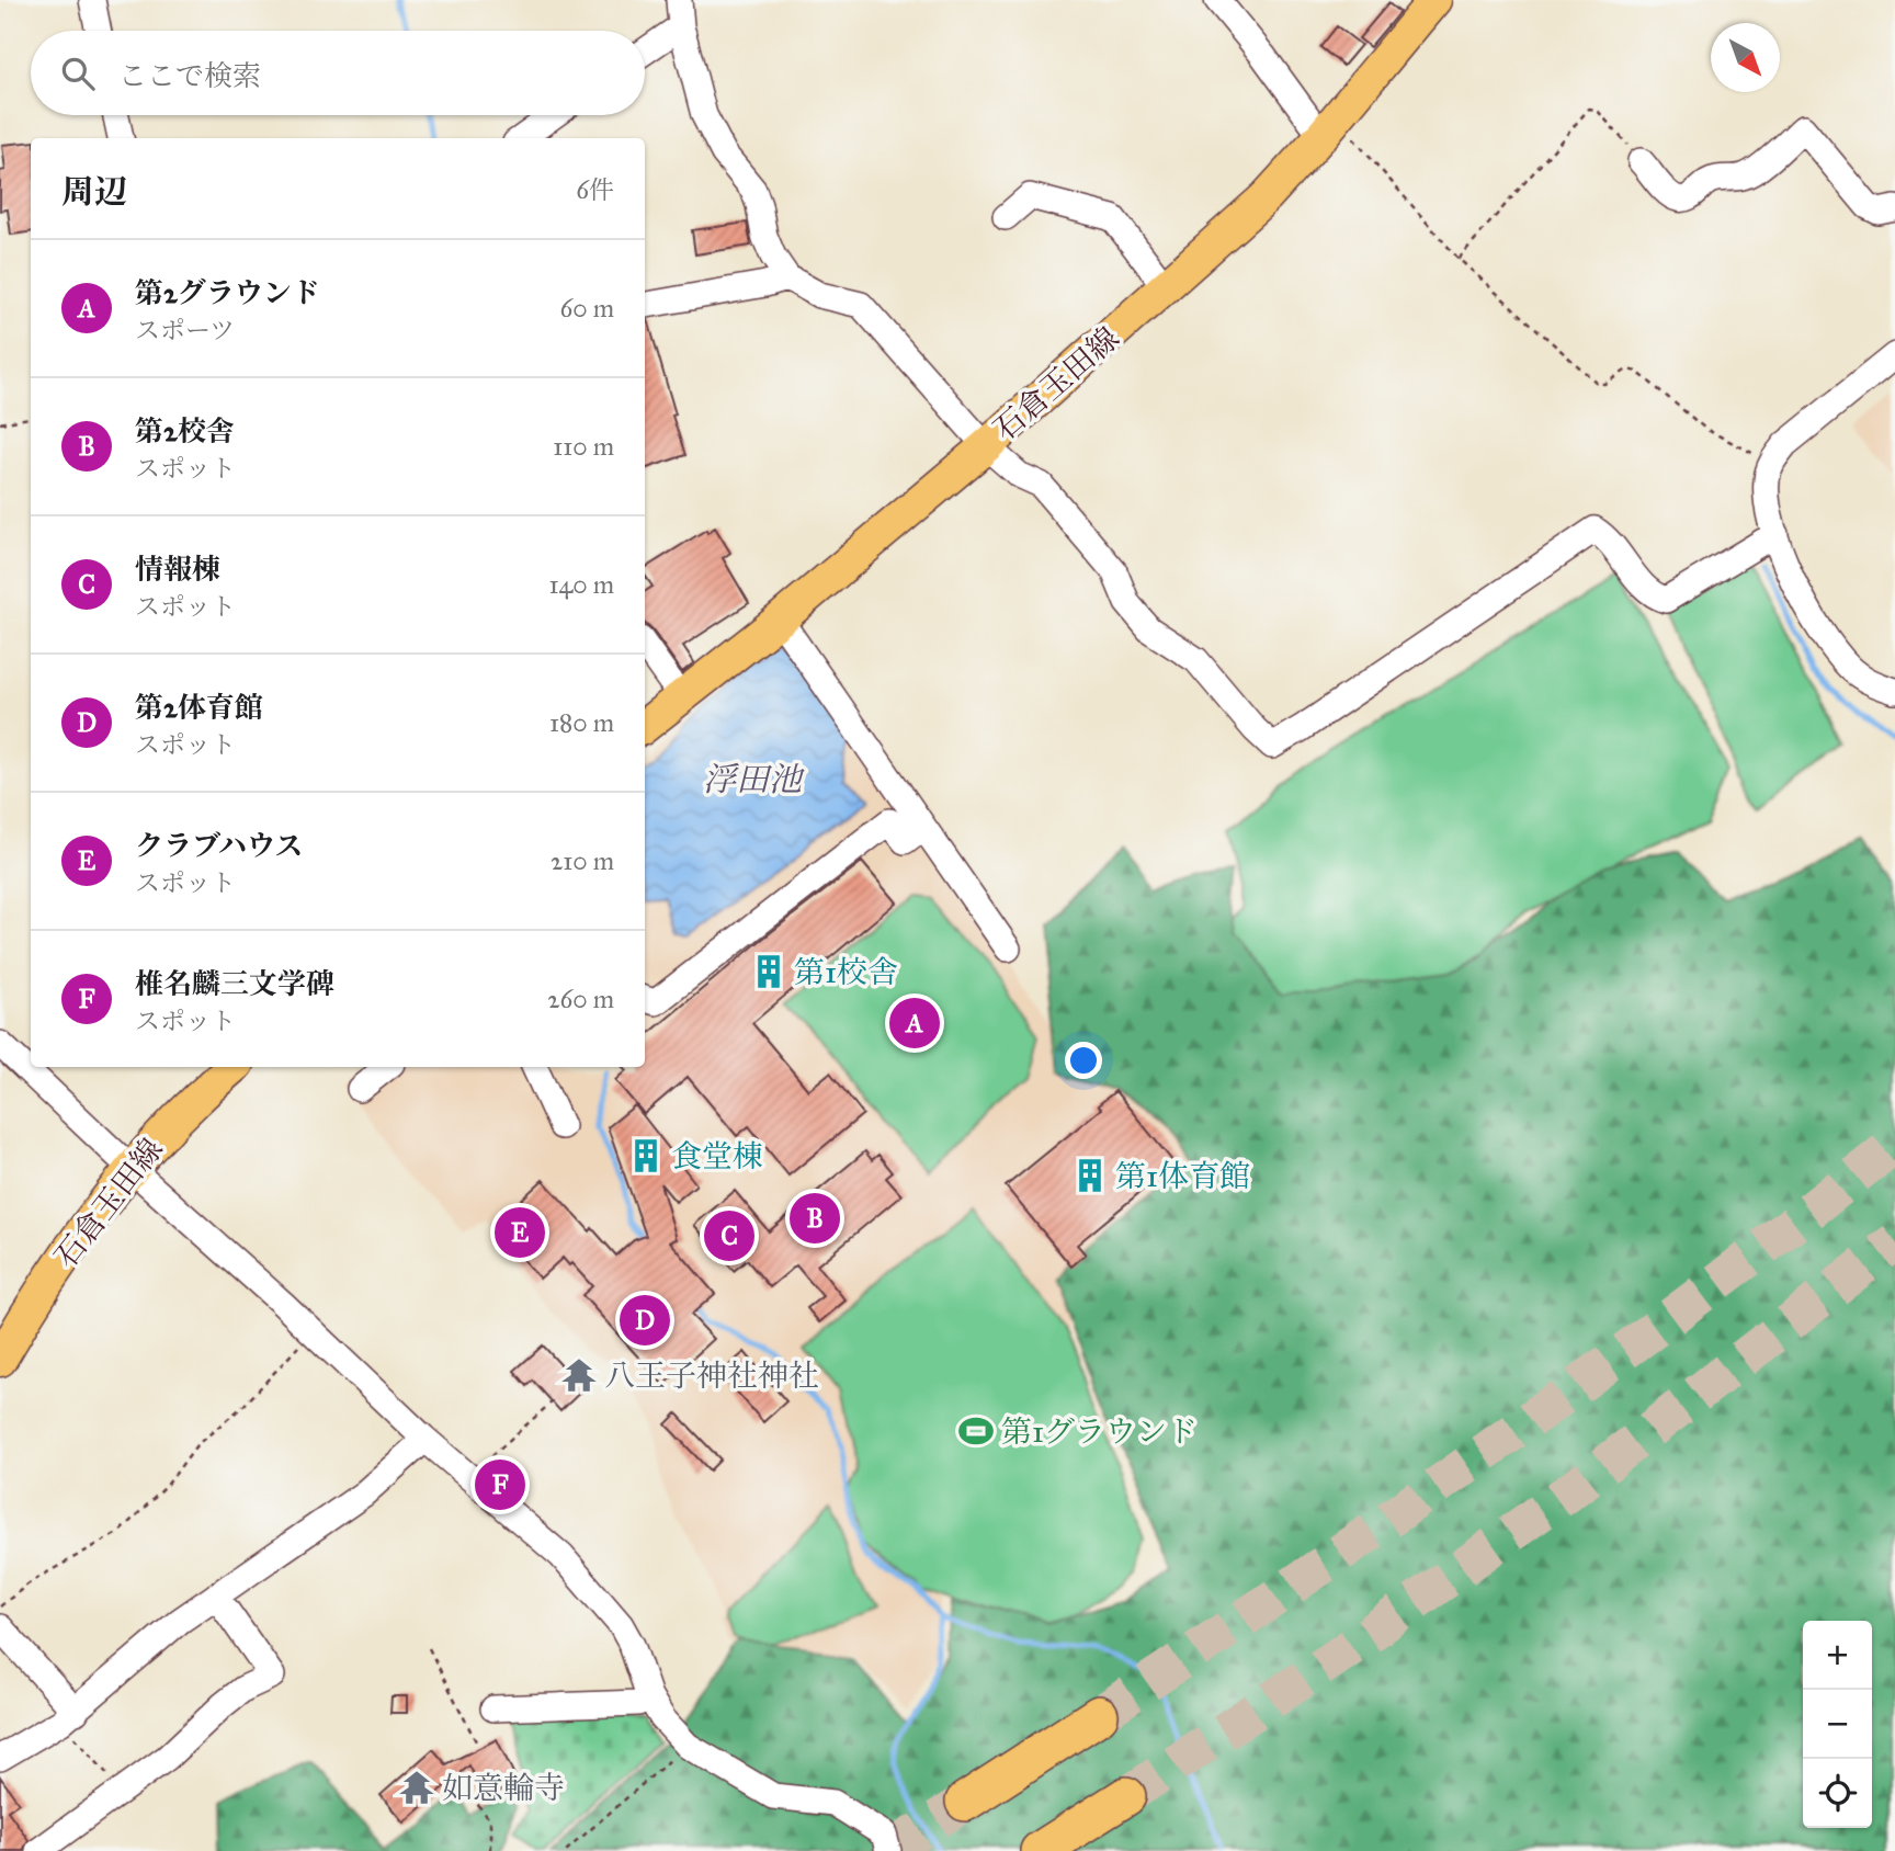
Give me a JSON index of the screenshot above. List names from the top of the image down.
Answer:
{
  "streets": {
    "main road": ["石倉玉田線"]
  },
  "water": ["浮田池"],
  "places": {
    "building": ["第1校舎", "食堂棟", "第1体育館"],
    "temple": ["八王子神社神社", "如意輪寺"],
    "sports": ["第1グラウンド"]
  },
  "north": "bottom right",
  "page": {
    "search": "ここで検索",
    "heading": ["周辺", "6件"],
    "list": [
      {
        "mark": "A",
        "name": "第2グラウンド",
        "note": "スポーツ",
        "value": "60 m"
      },
      {
        "mark": "B",
        "name": "第2校舎",
        "note": "スポット",
        "value": "110 m"
      },
      {
        "mark": "C",
        "name": "情報棟",
        "note": "スポット",
        "value": "140 m"
      },
      {
        "mark": "D",
        "name": "第2体育館",
        "note": "スポット",
        "value": "180 m"
      },
      {
        "mark": "E",
        "name": "クラブハウス",
        "note": "スポット",
        "value": "210 m"
      },
      {
        "mark": "F",
        "name": "椎名麟三文学碑",
        "note": "スポット",
        "value": "260 m"
      }
    ],
    "pins": [
      "A",
      "B",
      "E",
      "C",
      "D",
      "F"
    ],
    "map_buttons": ["+", "−"]
  }
}
